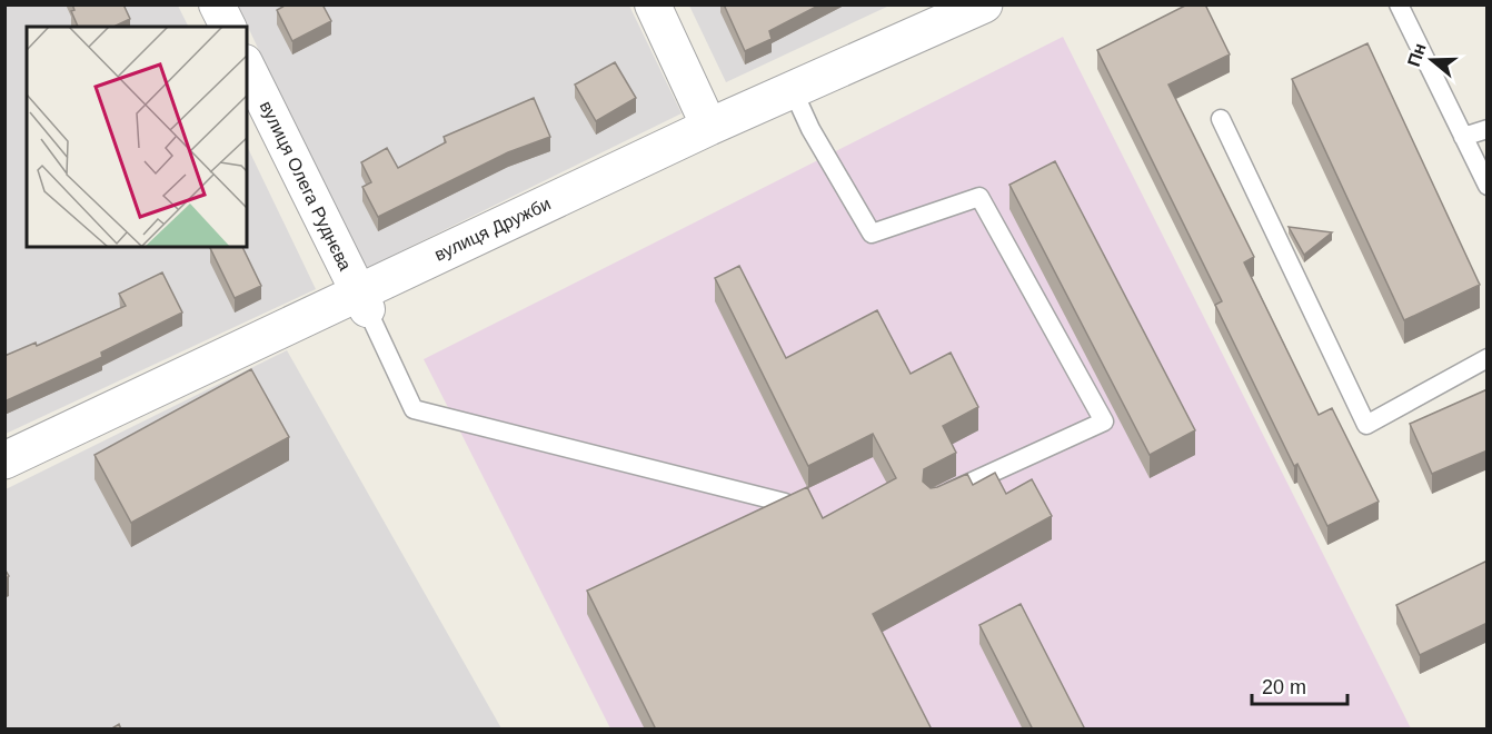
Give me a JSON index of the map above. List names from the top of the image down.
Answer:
{
  "streets": {
    "street": ["вулиця Олега Руднєва", "вулиця Дружби"]
  },
  "crossings": [
    ["вулиця Олега Руднєва", "вулиця Дружби"]
  ],
  "scale_bar": "20 m",
  "north": "left"
}
